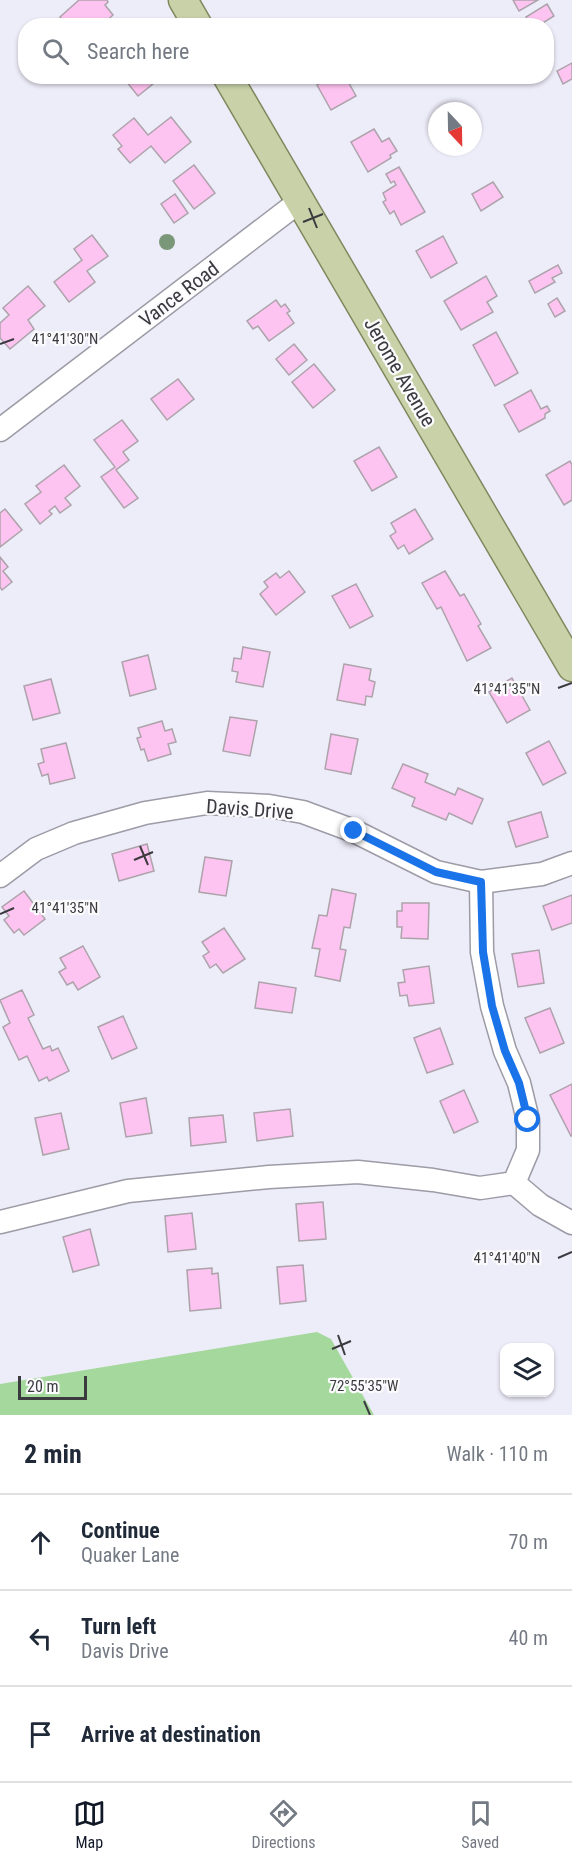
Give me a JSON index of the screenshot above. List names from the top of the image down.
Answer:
{
  "streets": {
    "main road": ["Jerome Avenue"],
    "street": ["Vance Road", "Davis Drive"]
  },
  "crossings": [
    ["Vance Road", "Jerome Avenue"]
  ],
  "scale_bar": "20 m",
  "north": "bottom",
  "page": {
    "search": "Search here",
    "scale": "20 m",
    "heading": ["2 min", "Walk · 110 m"],
    "list": [
      ["Continue", "Quaker Lane", "70 m"],
      ["Turn left", "Davis Drive", "40 m"],
      "Arrive at destination"
    ],
    "nav": ["Map", "Directions", "Saved"]
  },
  "coordinates": [
    "41°41'30\"N",
    "41°41'35\"N",
    "41°41'40\"N",
    "72°55'35\"W"
  ]
}
